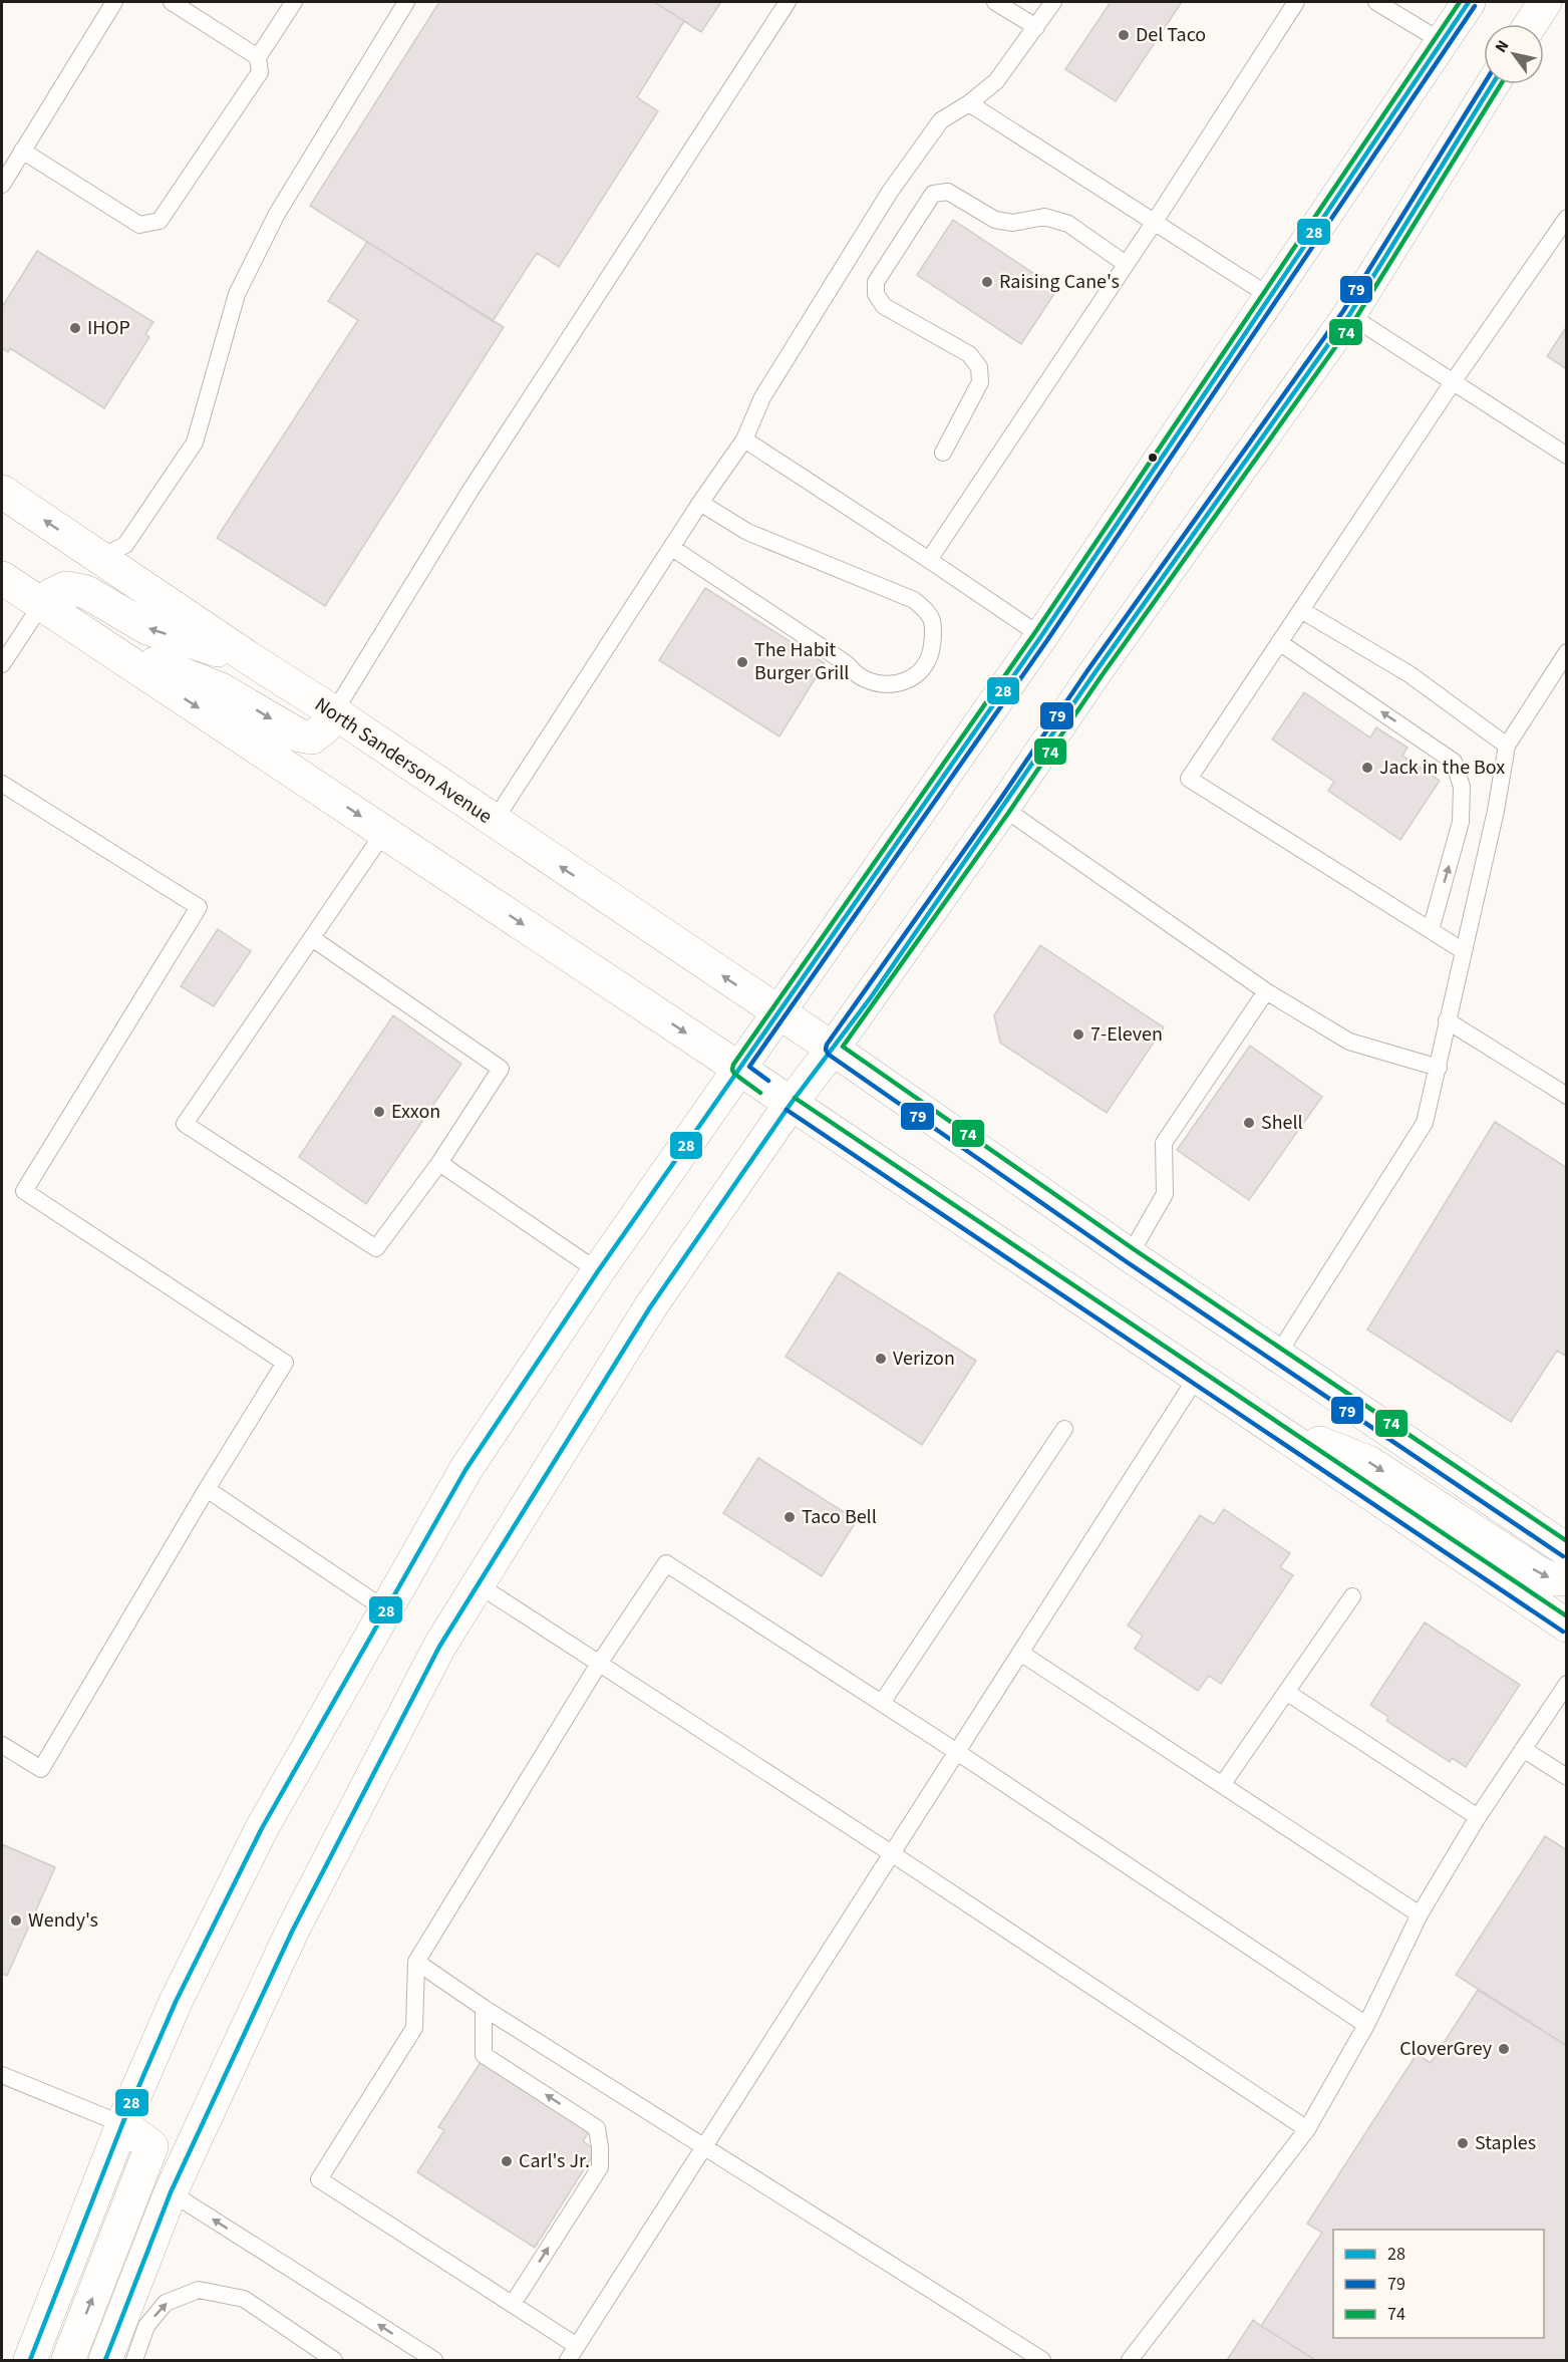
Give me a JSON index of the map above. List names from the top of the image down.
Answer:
{
  "streets": {
    "main road": ["North Sanderson Avenue"]
  },
  "places": [
    "Del Taco",
    "Raising Cane's",
    "IHOP",
    "The Habit Burger Grill",
    "Jack in the Box",
    "7-Eleven",
    "Exxon",
    "Shell",
    "Verizon",
    "Taco Bell",
    "Wendy's",
    "CloverGrey",
    "Staples",
    "Carl's Jr."
  ],
  "lines": ["transit line 28", "transit line 74", "transit line 79"],
  "legend": ["28", "79", "74"],
  "north": "top left"
}
